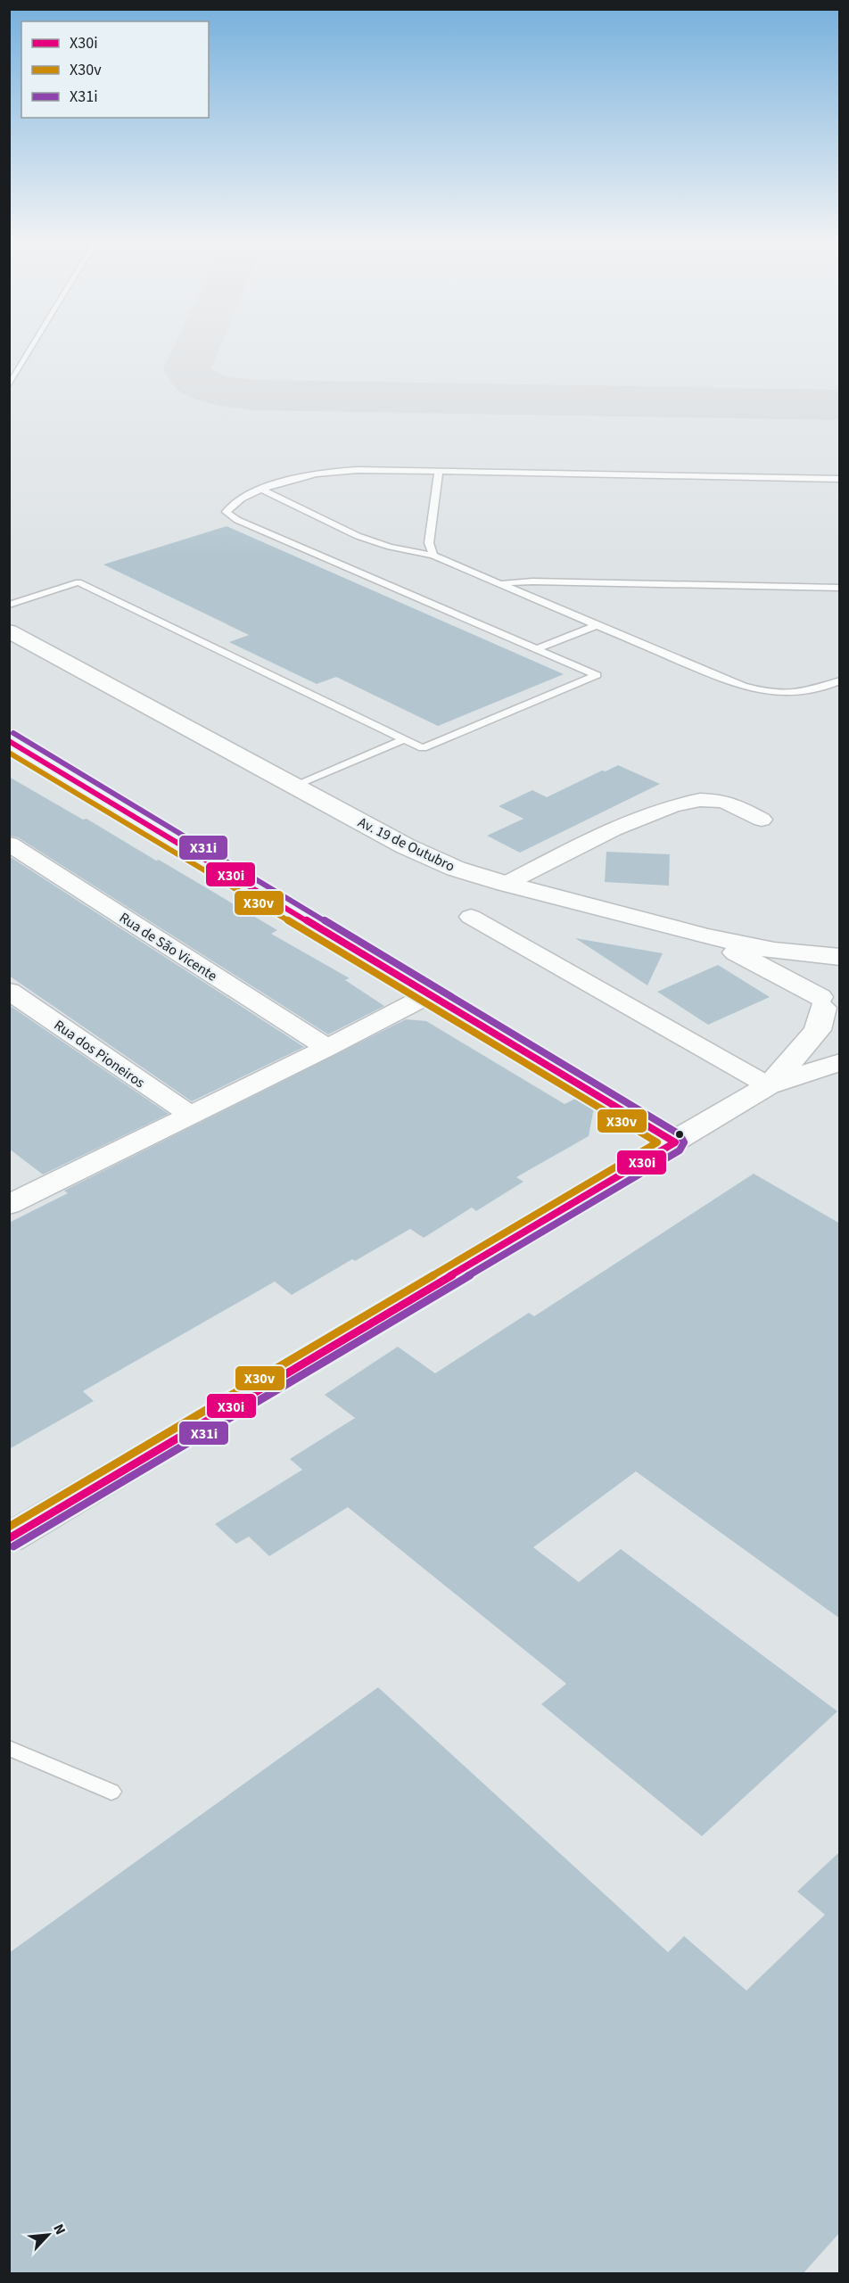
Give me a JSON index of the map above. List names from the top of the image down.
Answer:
{
  "streets": {
    "street": ["Av. 19 de Outubro", "Rua de São Vicente", "Rua dos Pioneiros"]
  },
  "lines": ["transit line X31i", "transit line X30i", "transit line X30v"],
  "legend": ["X30i", "X30v", "X31i"],
  "north": "top right"
}
